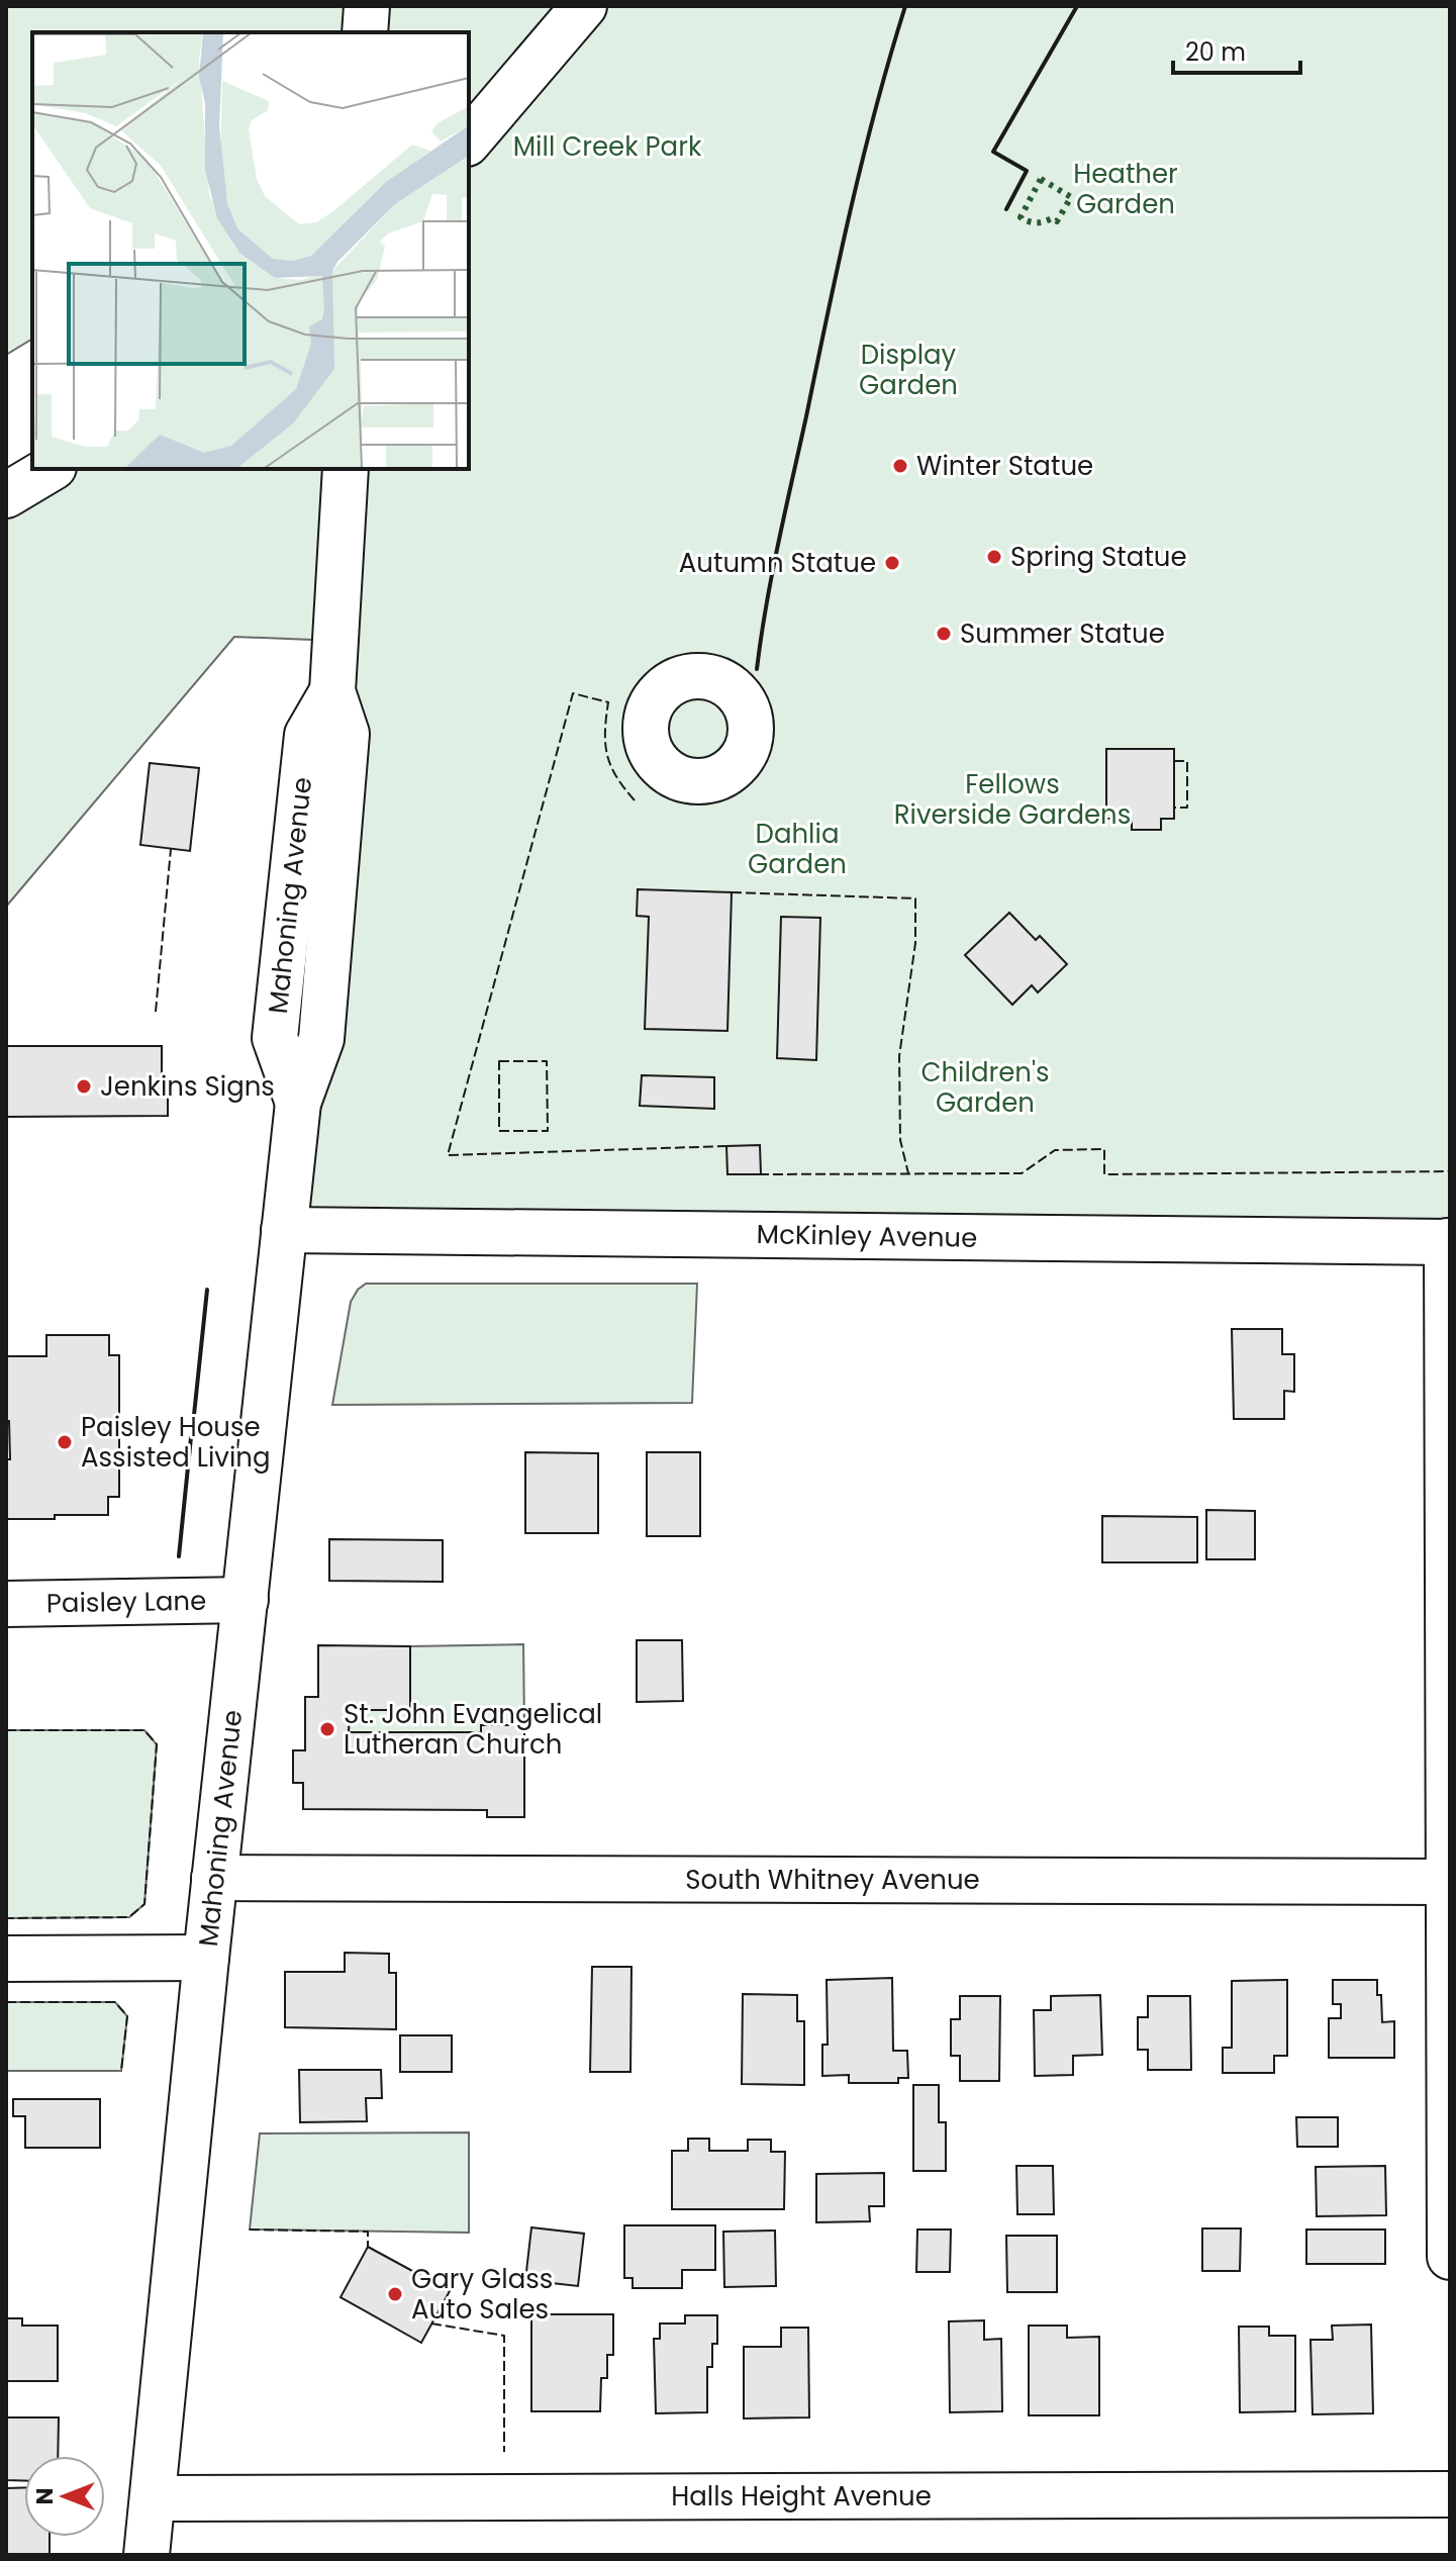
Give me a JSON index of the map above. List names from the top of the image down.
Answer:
{
  "streets": {
    "main road": [
      "Mahoning Avenue",
      "McKinley Avenue",
      "Paisley Lane",
      "South Whitney Avenue",
      "Halls Height Avenue"
    ]
  },
  "crossings": [
    ["Mahoning Avenue", "McKinley Avenue"],
    ["Mahoning Avenue", "Paisley Lane"],
    ["Mahoning Avenue", "South Whitney Avenue"],
    ["Mahoning Avenue", "Halls Height Avenue"]
  ],
  "parks": [
    "Mill Creek Park",
    "Heather Garden",
    "Display Garden",
    "Fellows Riverside Gardens",
    "Dahlia Garden",
    "Children's Garden"
  ],
  "places": [
    "Winter Statue",
    "Spring Statue",
    "Autumn Statue",
    "Summer Statue",
    "Jenkins Signs",
    "Paisley House Assisted Living",
    "St. John Evangelical Lutheran Church",
    "Gary Glass Auto Sales"
  ],
  "scale_bar": "20 m",
  "north": "left"
}
